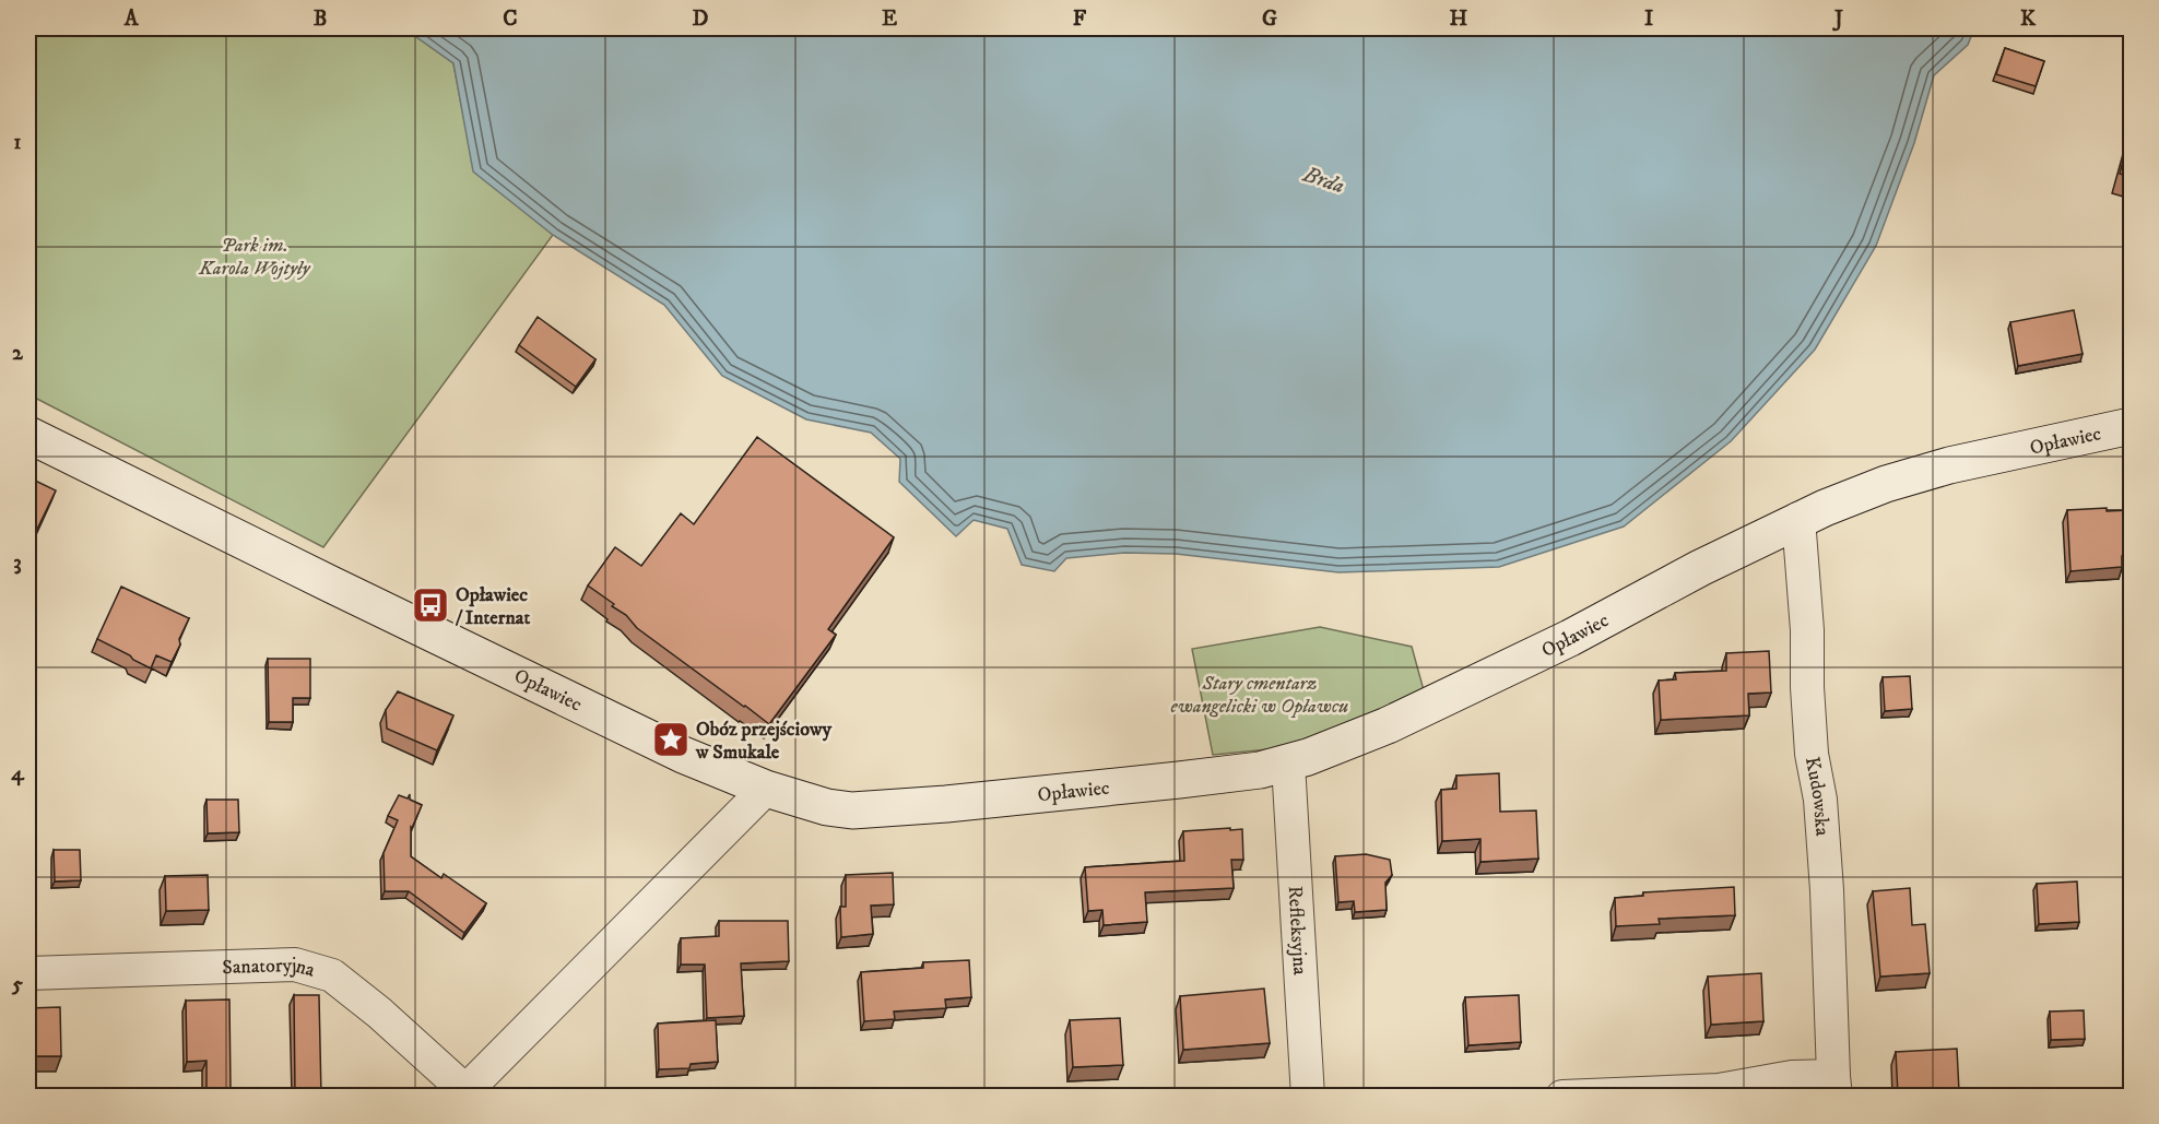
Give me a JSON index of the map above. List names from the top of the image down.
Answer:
{
  "streets": {
    "street": [
      "Opławiec",
      "Kudowska",
      "Refleksyjna",
      "Sanatoryjna"
    ]
  },
  "crossings": [
    ["Opławiec", "Kudowska"],
    ["Opławiec", "Refleksyjna"],
    ["Opławiec", "Sanatoryjna"]
  ],
  "water": ["Brda"],
  "parks": ["Park im. Karola Wojtyły", "Stary cmentarz ewangelicki w Opławcu"],
  "places": {
    "bus stop": ["Opławiec / Internat"],
    "place": ["Obóz przejściowy w Smukale"]
  },
  "grid": {
    "columns": [
      "A",
      "B",
      "C",
      "D",
      "E",
      "F",
      "G",
      "H",
      "I",
      "J",
      "K"
    ],
    "rows": [
      "1",
      "2",
      "3",
      "4",
      "5"
    ]
  }
}
